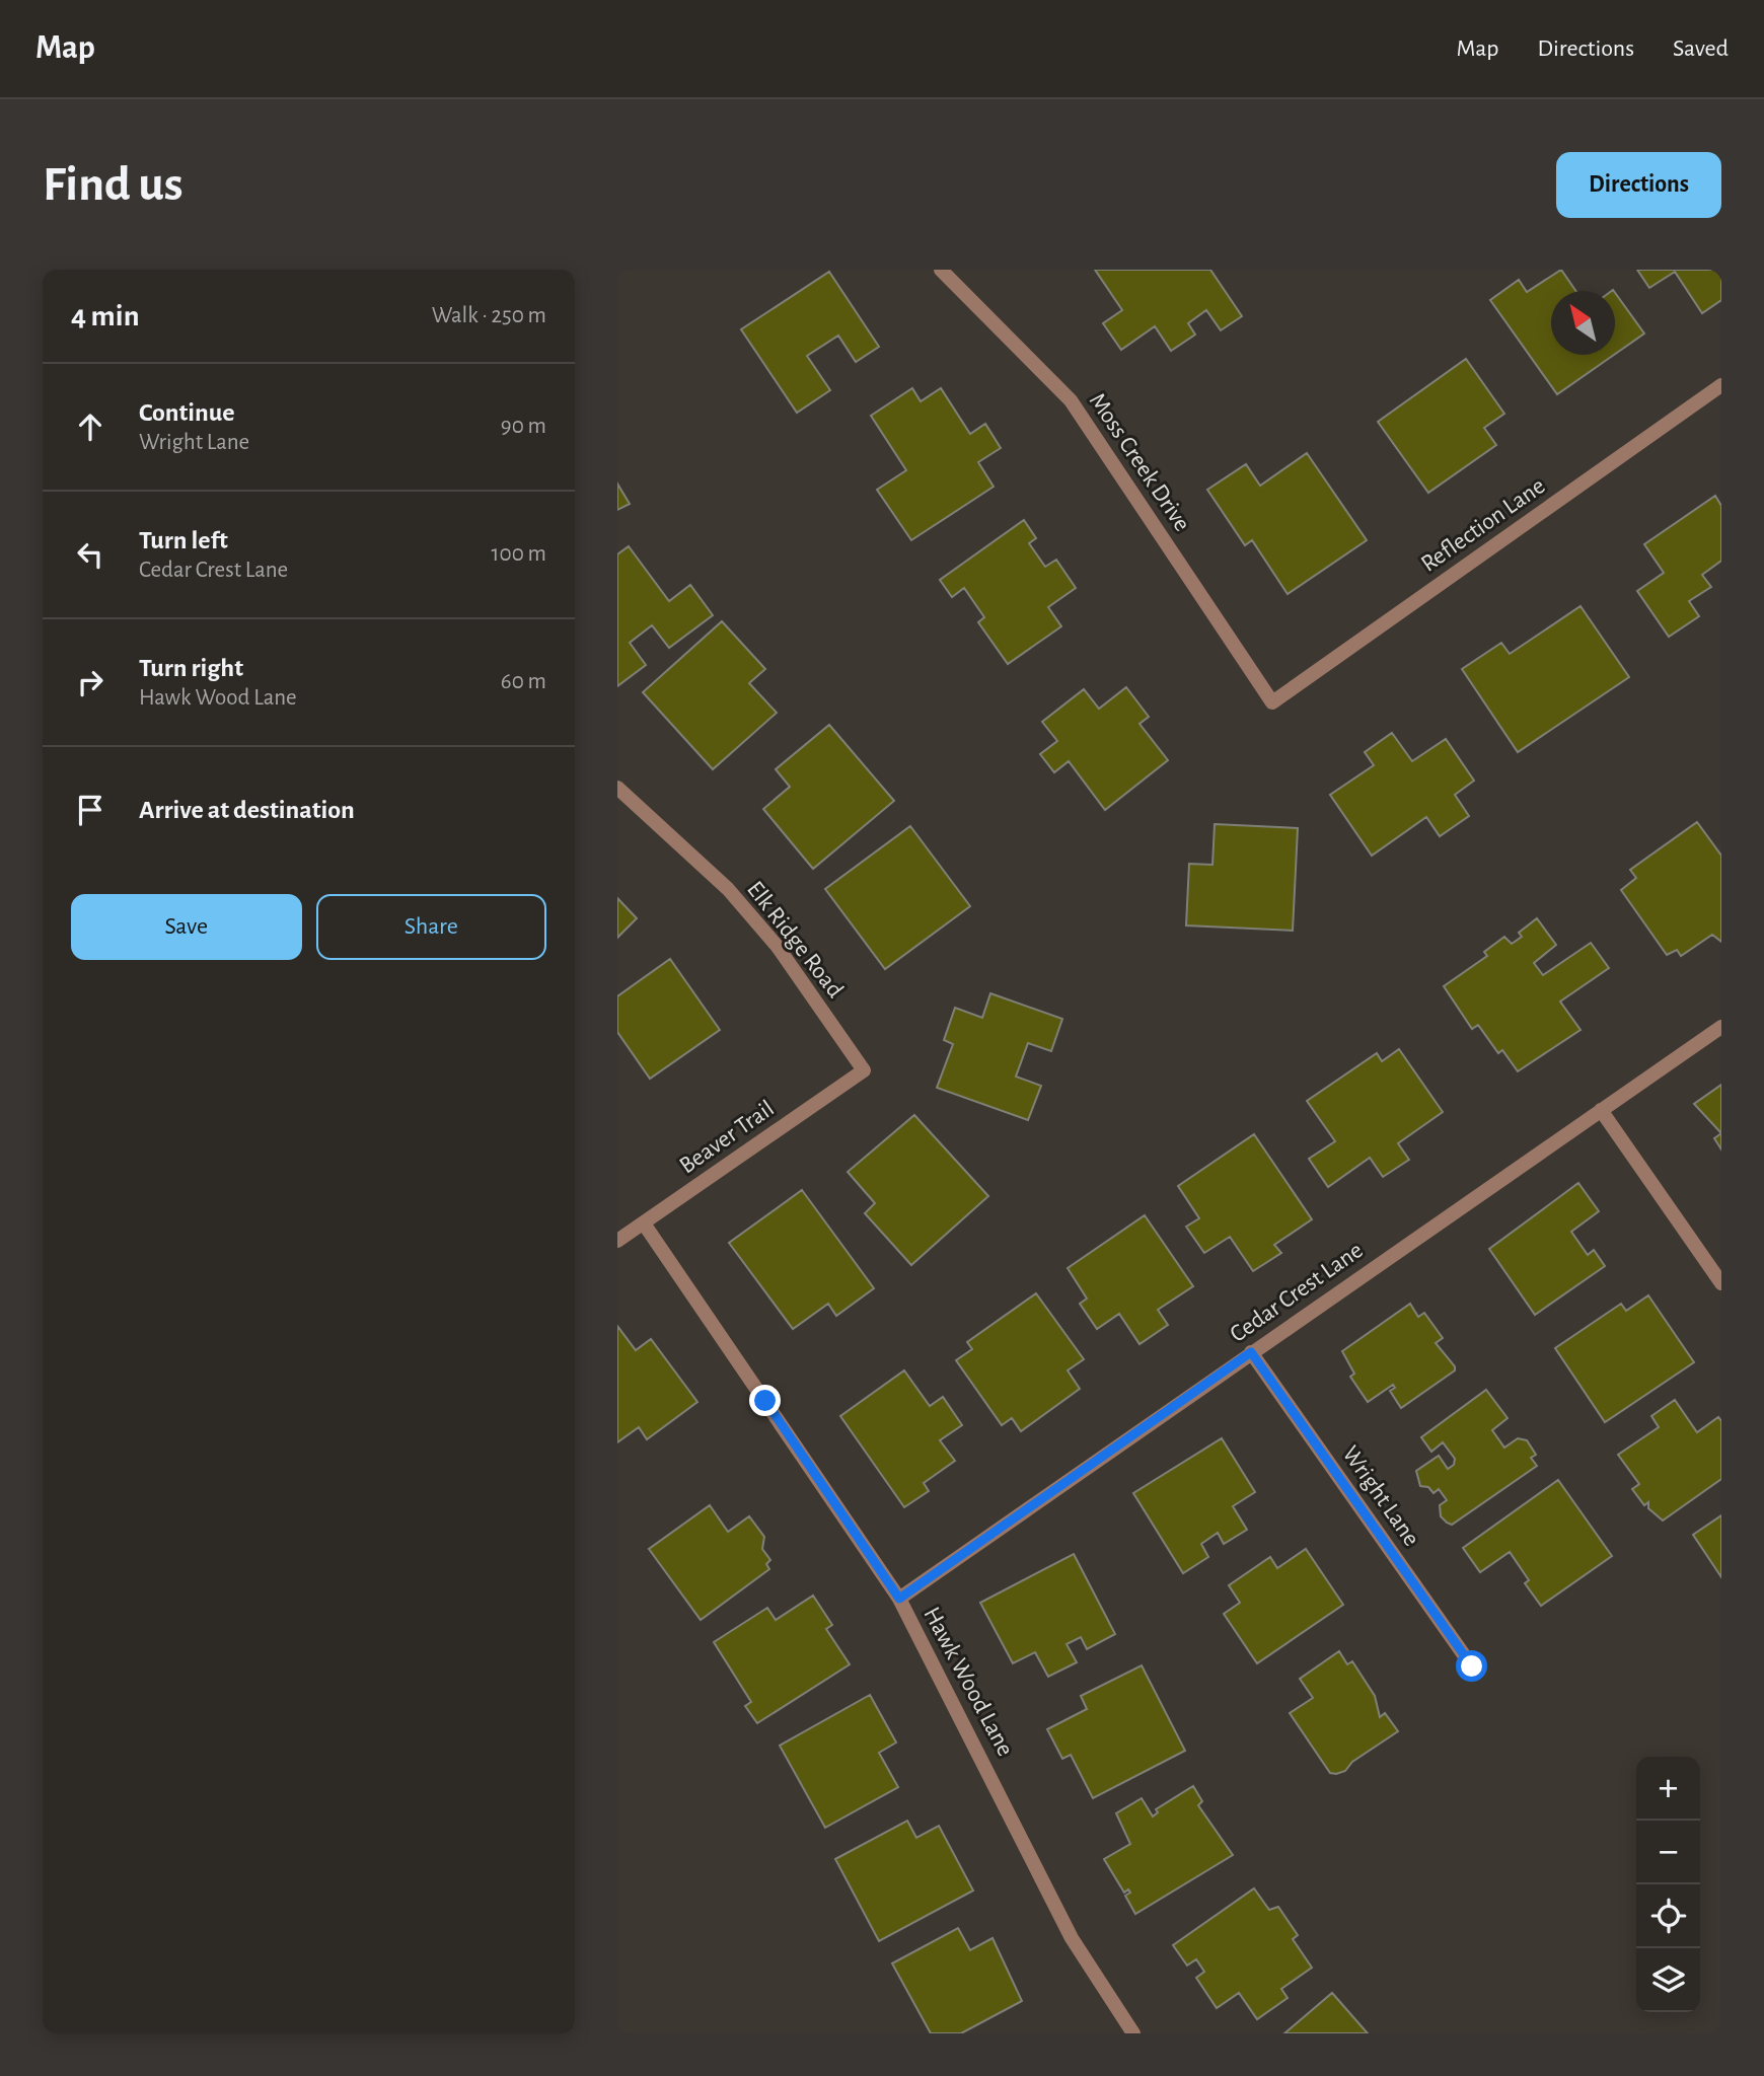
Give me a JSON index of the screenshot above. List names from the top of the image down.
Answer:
{
  "streets": {
    "street": [
      "Moss Creek Drive",
      "Reflection Lane",
      "Elk Ridge Road",
      "Beaver Trail",
      "Cedar Crest Lane",
      "Wright Lane",
      "Hawk Wood Lane"
    ]
  },
  "crossings": [
    ["Moss Creek Drive", "Reflection Lane"],
    ["Elk Ridge Road", "Beaver Trail"],
    ["Beaver Trail", "Hawk Wood Lane"],
    ["Cedar Crest Lane", "Wright Lane"],
    ["Cedar Crest Lane", "Hawk Wood Lane"]
  ],
  "north": "top left",
  "page": {
    "header": "Map",
    "nav": ["Map", "Directions", "Saved"],
    "buttons": [
      "Directions",
      ["Save", "Share"]
    ],
    "title": "Find us",
    "heading": ["4 min", "Walk · 250 m"],
    "list": [
      ["Continue", "Wright Lane", "90 m"],
      ["Turn left", "Cedar Crest Lane", "100 m"],
      ["Turn right", "Hawk Wood Lane", "60 m"],
      "Arrive at destination"
    ],
    "map_buttons": ["+", "−"]
  }
}
